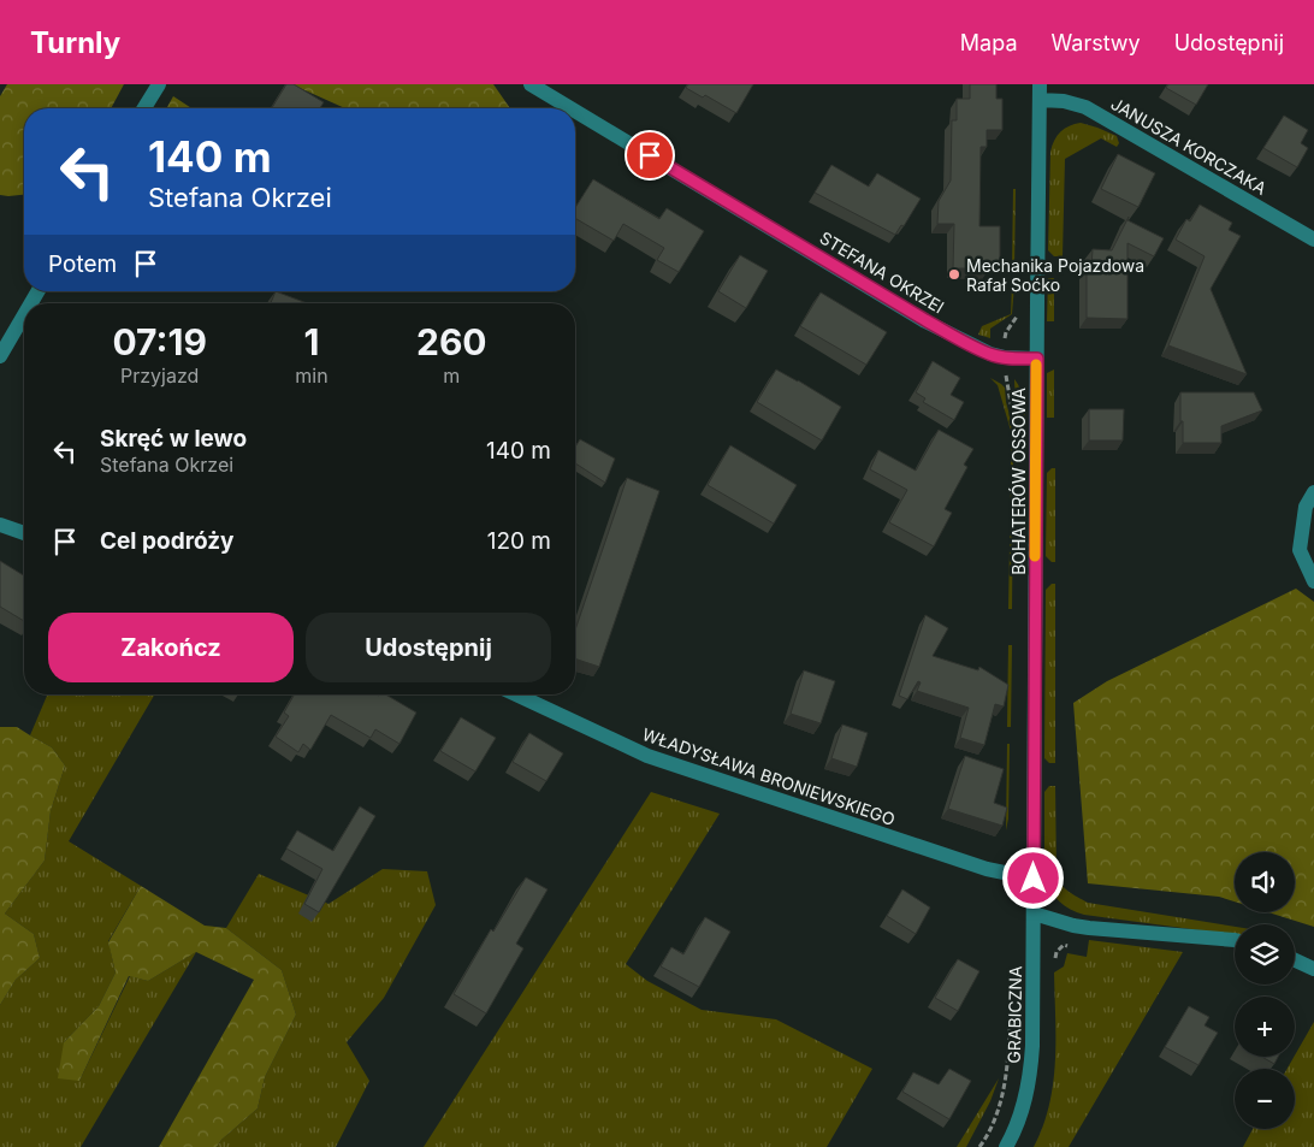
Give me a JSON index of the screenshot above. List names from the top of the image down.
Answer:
{
  "streets": {
    "street": [
      "JANUSZA KORCZAKA",
      "STEFANA OKRZEI",
      "BOHATERÓW OSSOWA",
      "WŁADYSŁAWA BRONIEWSKIEGO",
      "GRABICZNA"
    ]
  },
  "crossings": [
    ["JANUSZA KORCZAKA", "BOHATERÓW OSSOWA"],
    ["STEFANA OKRZEI", "BOHATERÓW OSSOWA"],
    ["BOHATERÓW OSSOWA", "WŁADYSŁAWA BRONIEWSKIEGO"],
    ["BOHATERÓW OSSOWA", "GRABICZNA"],
    ["WŁADYSŁAWA BRONIEWSKIEGO", "GRABICZNA"]
  ],
  "places": ["Mechanika Pojazdowa Rafał Soćko"],
  "page": {
    "header": "Turnly",
    "nav": ["Mapa", "Warstwy", "Udostępnij"],
    "turn": ["140 m", "Stefana Okrzei"],
    "then": "Potem",
    "eta": [
      "07:19",
      "Przyjazd",
      "1",
      "min",
      "260",
      "m"
    ],
    "list": [
      {
        "name": "Skręć w lewo",
        "note": "Stefana Okrzei",
        "value": "140 m"
      },
      {
        "name": "Cel podróży",
        "value": "120 m"
      }
    ],
    "buttons": ["Zakończ", "Udostępnij"],
    "map_buttons": ["+", "−"]
  }
}
